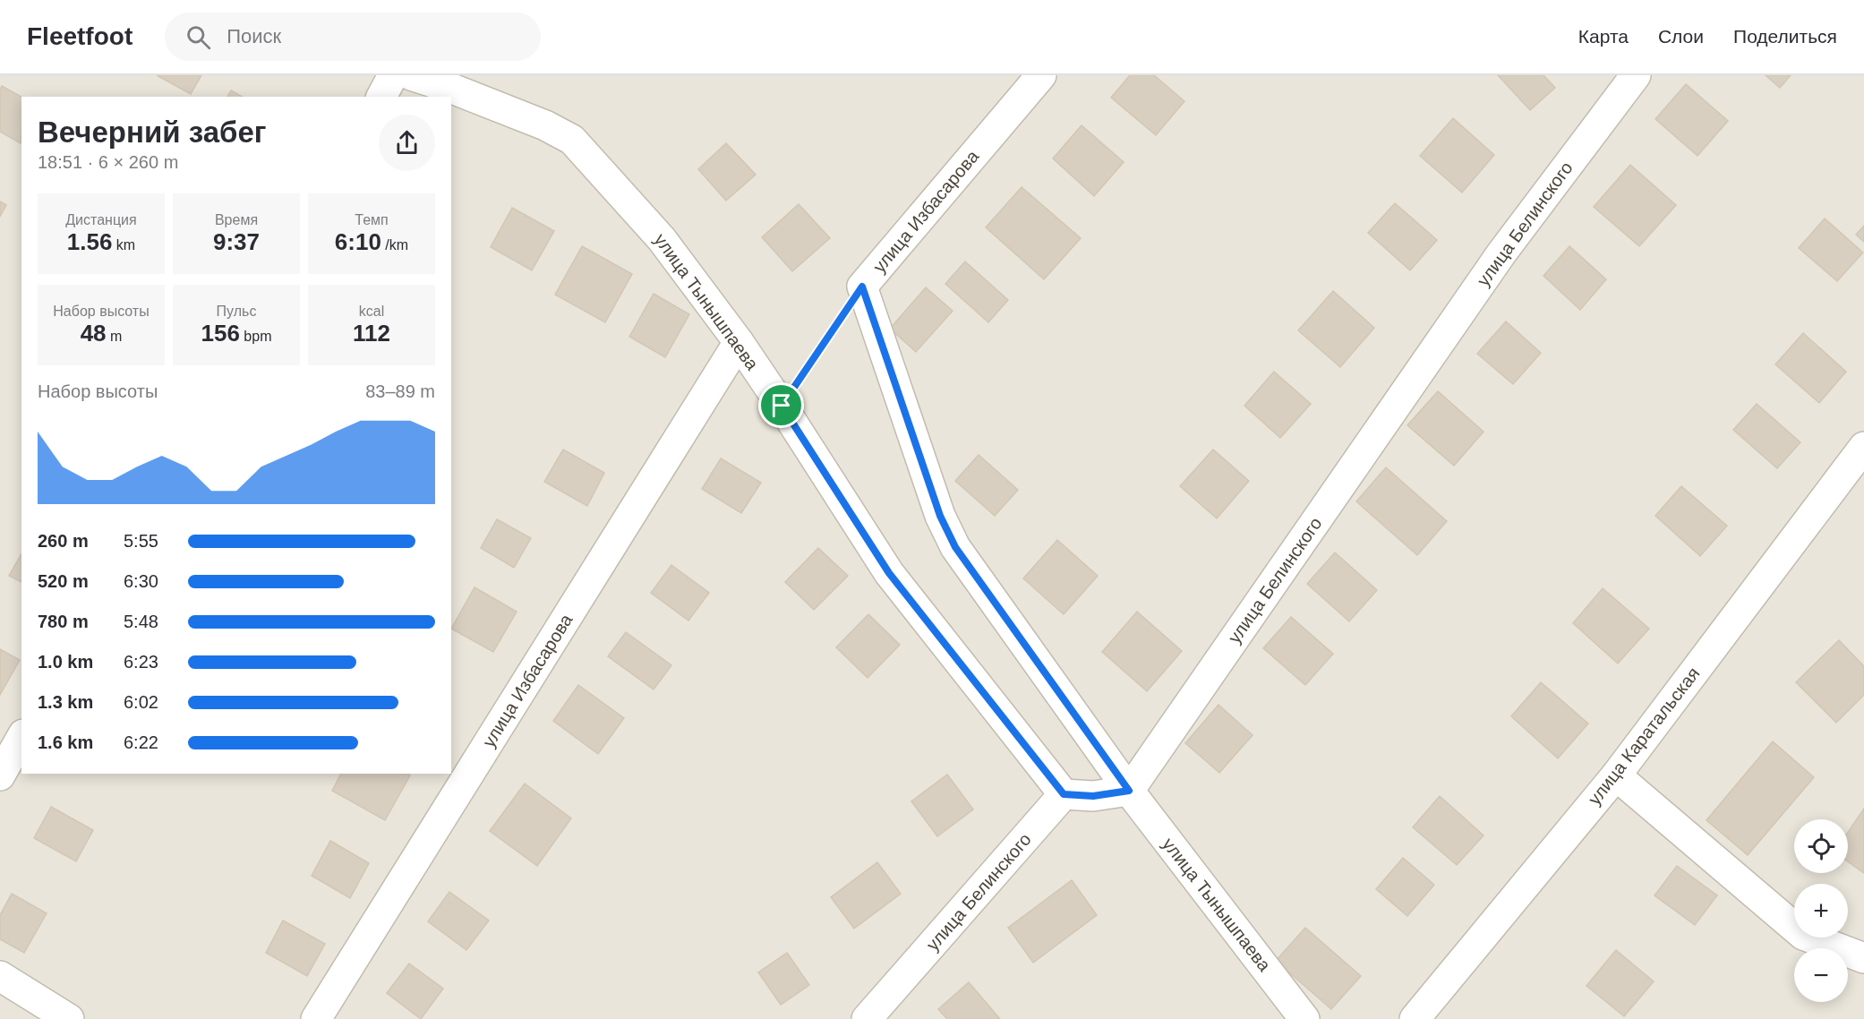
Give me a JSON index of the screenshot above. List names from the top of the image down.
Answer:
{
  "streets": {
    "street": [
      "улица Избасарова",
      "улица Белинского",
      "улица Тынышпаева",
      "улица Каратальская"
    ]
  },
  "crossings": [
    ["улица Избасарова", "улица Тынышпаева"],
    ["улица Белинского", "улица Тынышпаева"]
  ],
  "page": {
    "header": "Fleetfoot",
    "search": "Поиск",
    "nav": ["Карта", "Слои", "Поделиться"],
    "heading": ["Вечерний забег", "18:51 · 6 × 260 m"],
    "stats": [
      ["Дистанция", "1.56 km"],
      ["Время", "9:37"],
      ["Темп", "6:10 /km"],
      ["Набор высоты", "48 m"],
      ["Пульс", "156 bpm"],
      ["kcal", "112"]
    ],
    "chart": ["Набор высоты", "83–89 m"],
    "list": [
      {
        "name": "260 m",
        "note": "5:55"
      },
      {
        "name": "520 m",
        "note": "6:30"
      },
      {
        "name": "780 m",
        "note": "5:48"
      },
      {
        "name": "1.0 km",
        "note": "6:23"
      },
      {
        "name": "1.3 km",
        "note": "6:02"
      },
      {
        "name": "1.6 km",
        "note": "6:22"
      }
    ],
    "map_buttons": ["+", "−"]
  }
}
